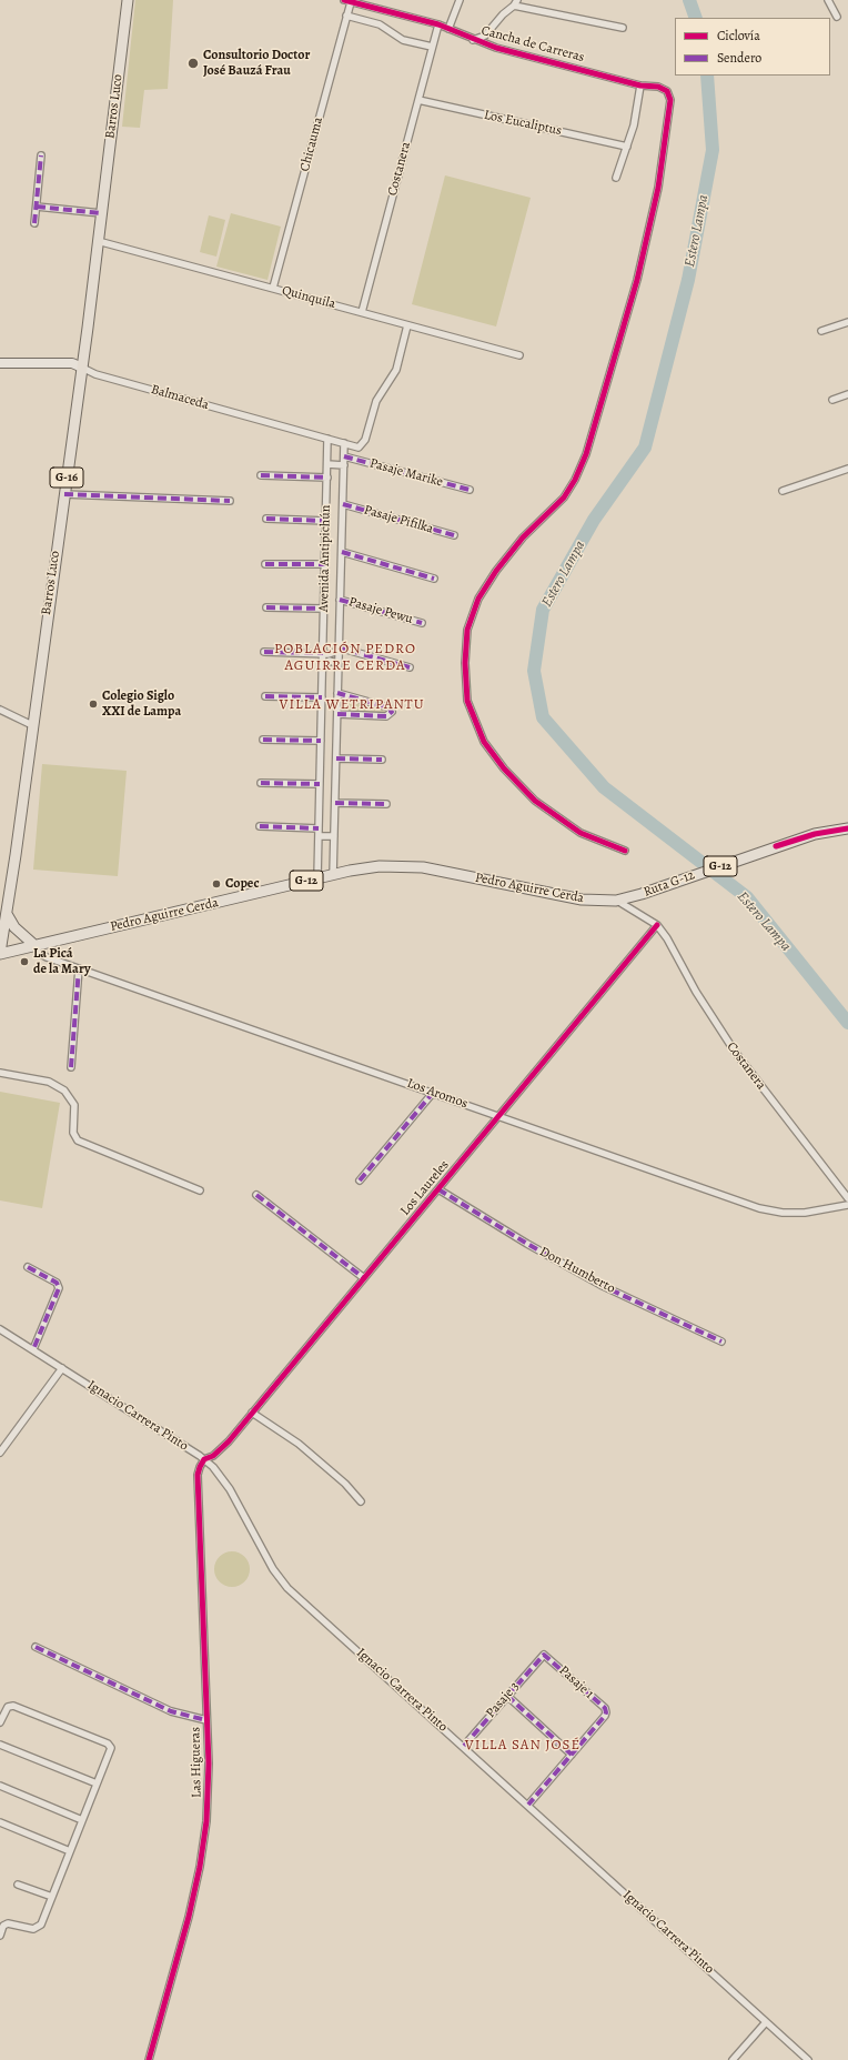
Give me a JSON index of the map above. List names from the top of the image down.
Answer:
{
  "streets": {
    "main road": [
      "Barros Luco",
      "G-16",
      "G-12",
      "Ruta G-12",
      "Pedro Aguirre Cerda"
    ],
    "street": [
      "Cancha de Carreras",
      "Los Eucaliptus",
      "Chicauma",
      "Costanera",
      "Quinquila",
      "Balmaceda",
      "Pasaje Marike",
      "Pasaje Pifilka",
      "Avenida Antipichún",
      "Pasaje Pewu",
      "Los Aromos",
      "Los Laureles",
      "Don Humberto",
      "Ignacio Carrera Pinto",
      "Pasaje 1",
      "Pasaje 3",
      "Las Higueras"
    ]
  },
  "crossings": [
    ["Cancha de Carreras", "Chicauma"],
    ["Cancha de Carreras", "Costanera"],
    ["Barros Luco", "Quinquila"],
    ["Barros Luco", "Balmaceda"],
    ["Barros Luco", "Pedro Aguirre Cerda"],
    ["Los Eucaliptus", "Costanera"],
    ["Chicauma", "Quinquila"],
    ["Costanera", "Quinquila"],
    ["Costanera", "Los Laureles"],
    ["Quinquila", "Balmaceda"],
    ["Balmaceda", "Avenida Antipichún"],
    ["Pasaje Marike", "Avenida Antipichún"],
    ["Pasaje Pifilka", "Avenida Antipichún"],
    ["Avenida Antipichún", "Pasaje Pewu"],
    ["Avenida Antipichún", "Pedro Aguirre Cerda"],
    ["Ruta G-12", "Pedro Aguirre Cerda"],
    ["Pedro Aguirre Cerda", "Los Aromos"],
    ["Los Aromos", "Los Laureles"],
    ["Los Laureles", "Don Humberto"],
    ["Los Laureles", "Ignacio Carrera Pinto"],
    ["Los Laureles", "Las Higueras"],
    ["Ignacio Carrera Pinto", "Pasaje 3"],
    ["Ignacio Carrera Pinto", "Las Higueras"],
    ["Pasaje 1", "Pasaje 3"]
  ],
  "districts": ["POBLACIÓN PEDRO AGUIRRE CERDA", "VILLA WETRIPANTU", "VILLA SAN JOSÉ"],
  "water": ["Estero Lampa"],
  "places": [
    "Consultorio Doctor José Bauzá Frau",
    "Colegio Siglo XXI de Lampa",
    "Copec",
    "La Picá de la Mary"
  ],
  "legend": ["Ciclovía", "Sendero"]
}
